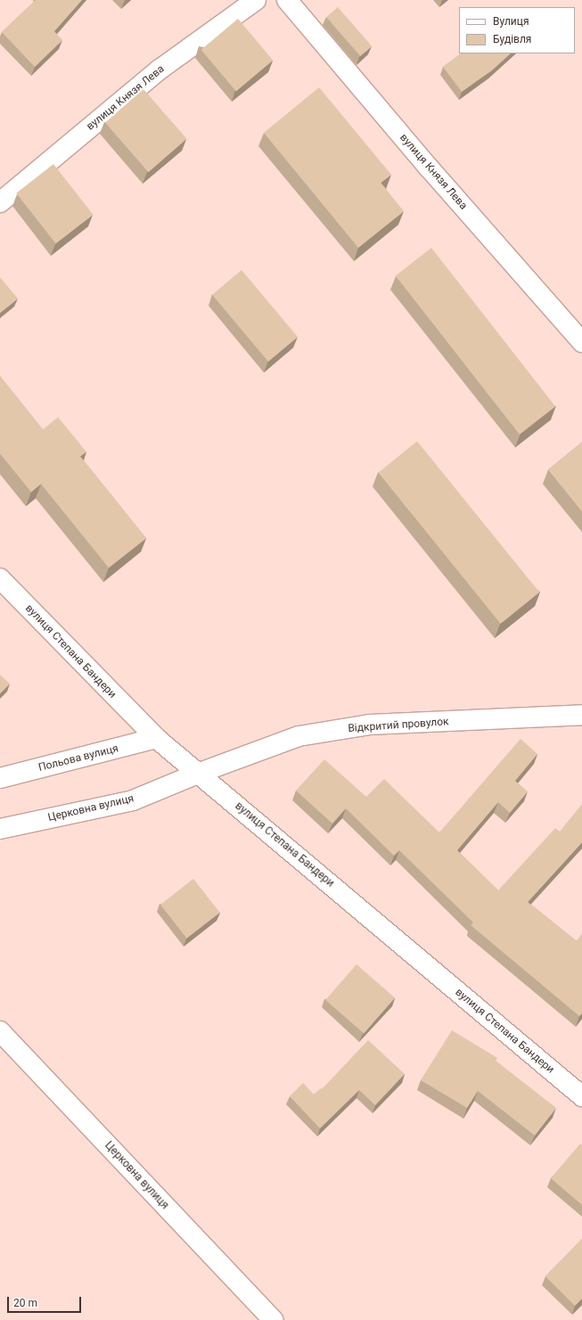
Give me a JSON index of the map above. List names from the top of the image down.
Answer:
{
  "streets": {
    "street": [
      "вулиця Князя Лева",
      "вулиця Степана Бандери",
      "Відкритий провулок",
      "Польова вулиця",
      "Церковна вулиця"
    ]
  },
  "crossings": [
    ["вулиця Степана Бандери", "Відкритий провулок"],
    ["вулиця Степана Бандери", "Польова вулиця"],
    ["вулиця Степана Бандери", "Церковна вулиця"],
    ["Відкритий провулок", "Церковна вулиця"]
  ],
  "legend": ["Вулиця", "Будівля"],
  "scale_bar": "20 m"
}
